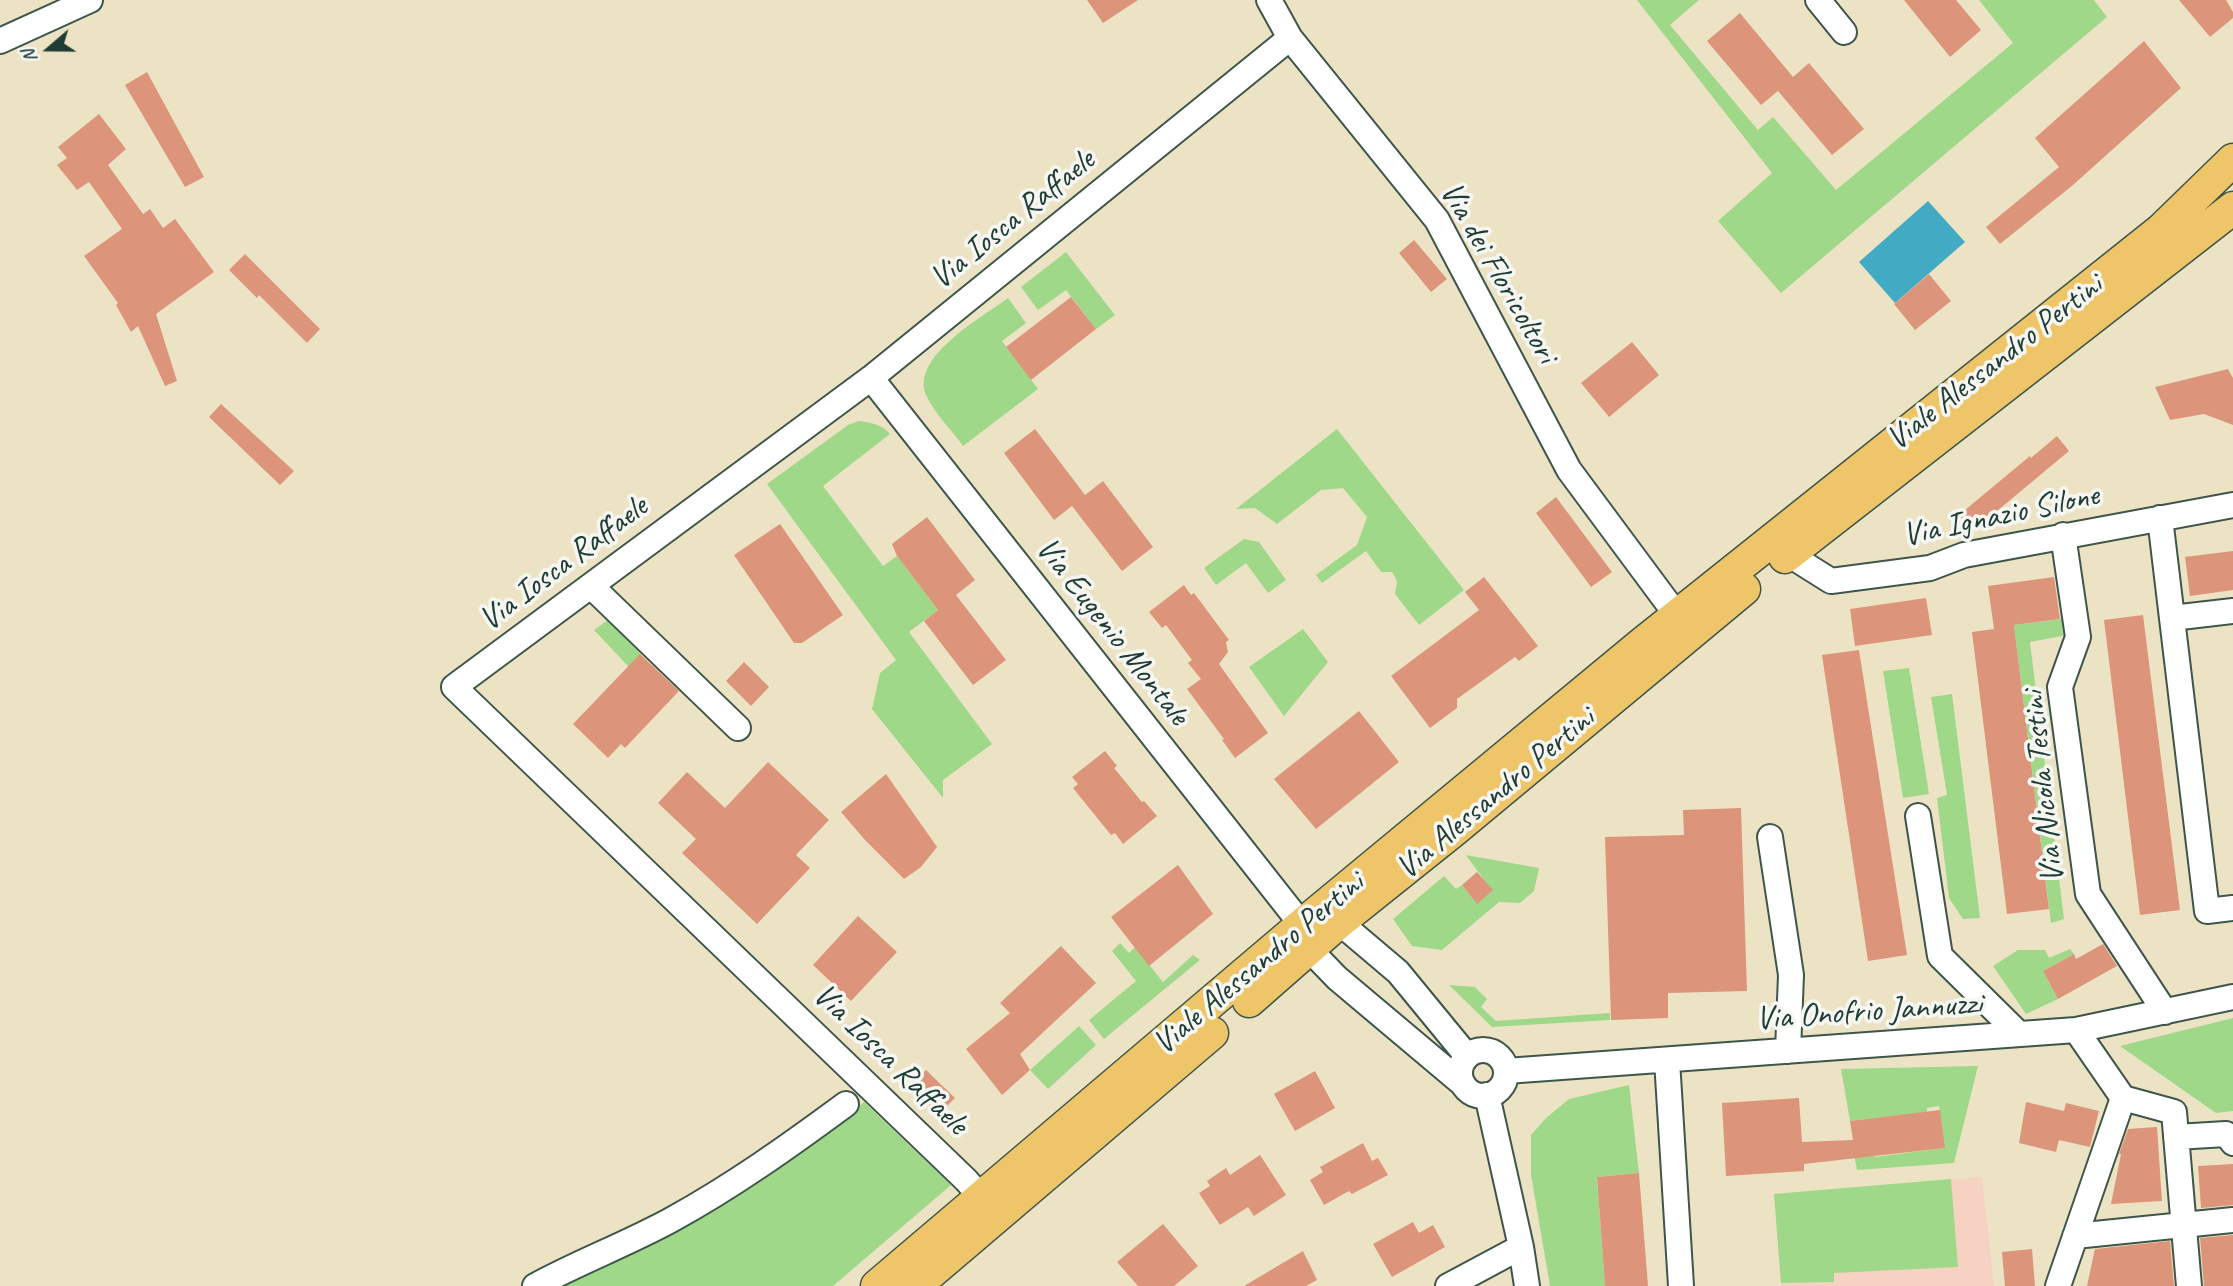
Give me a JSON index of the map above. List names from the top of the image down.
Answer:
{
  "streets": {
    "main road": ["Viale Alessandro Pertini", "Via Alessandro Pertini"],
    "street": [
      "Via Iosca Raffaele",
      "Via dei Floricoltori",
      "Via Ignazio Silone",
      "Via Eugenio Montale",
      "Via Nicola Testini",
      "Via Onofrio Jannuzzi"
    ]
  },
  "crossings": [
    ["Via Iosca Raffaele", "Via dei Floricoltori"],
    ["Via Iosca Raffaele", "Viale Alessandro Pertini"],
    ["Via Iosca Raffaele", "Via Eugenio Montale"],
    ["Viale Alessandro Pertini", "Via Eugenio Montale"],
    ["Viale Alessandro Pertini", "Via Alessandro Pertini"],
    ["Via Ignazio Silone", "Via Nicola Testini"],
    ["Via Eugenio Montale", "Via Alessandro Pertini"],
    ["Via Eugenio Montale", "Via Onofrio Jannuzzi"],
    ["Via Nicola Testini", "Via Onofrio Jannuzzi"]
  ],
  "north": "left"
}
